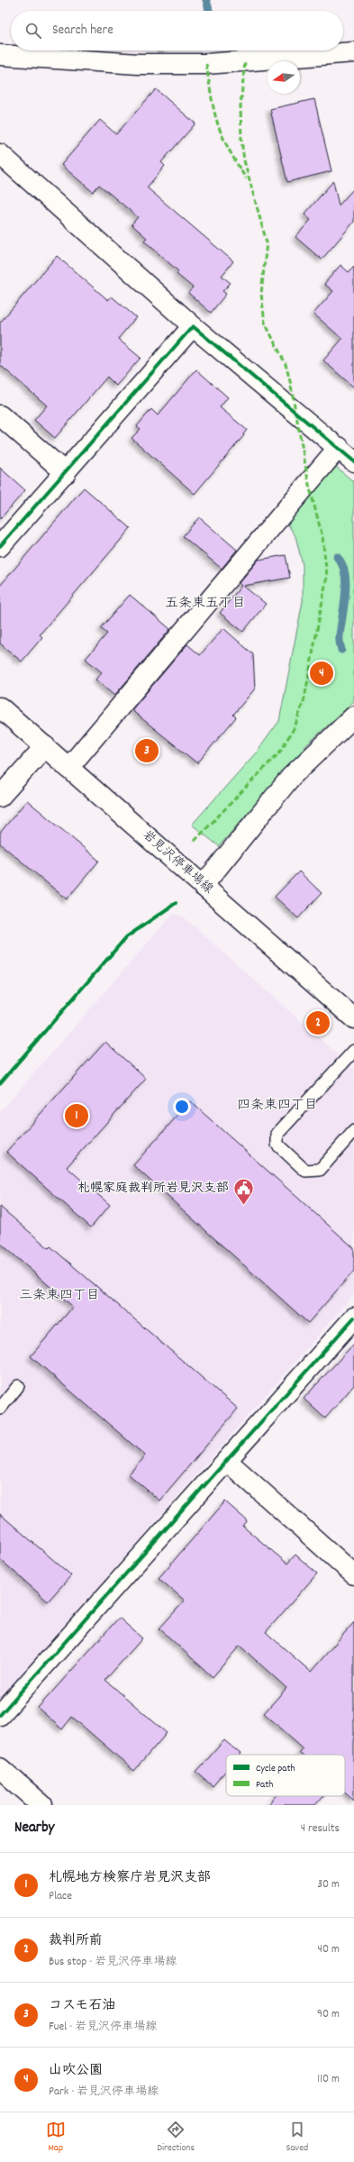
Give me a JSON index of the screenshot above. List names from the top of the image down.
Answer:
{
  "streets": {
    "street": ["岩見沢停車場線"]
  },
  "districts": ["五条東五丁目", "四条東四丁目", "三条東四丁目"],
  "places": {
    "public building": ["札幌家庭裁判所岩見沢支部"]
  },
  "legend": ["Cycle path", "Path"],
  "north": "left",
  "page": {
    "search": "Search here",
    "pins": [
      "4",
      "3",
      "2",
      "1"
    ],
    "heading": ["Nearby", "4 results"],
    "list": [
      {
        "mark": "1",
        "name": "札幌地方検察庁岩見沢支部",
        "note": "Place",
        "value": "30 m"
      },
      {
        "mark": "2",
        "name": "裁判所前",
        "note": "Bus stop · 岩見沢停車場線",
        "value": "40 m"
      },
      {
        "mark": "3",
        "name": "コスモ石油",
        "note": "Fuel · 岩見沢停車場線",
        "value": "90 m"
      },
      {
        "mark": "4",
        "name": "山吹公園",
        "note": "Park · 岩見沢停車場線",
        "value": "110 m"
      }
    ],
    "nav": ["Map", "Directions", "Saved"]
  }
}
